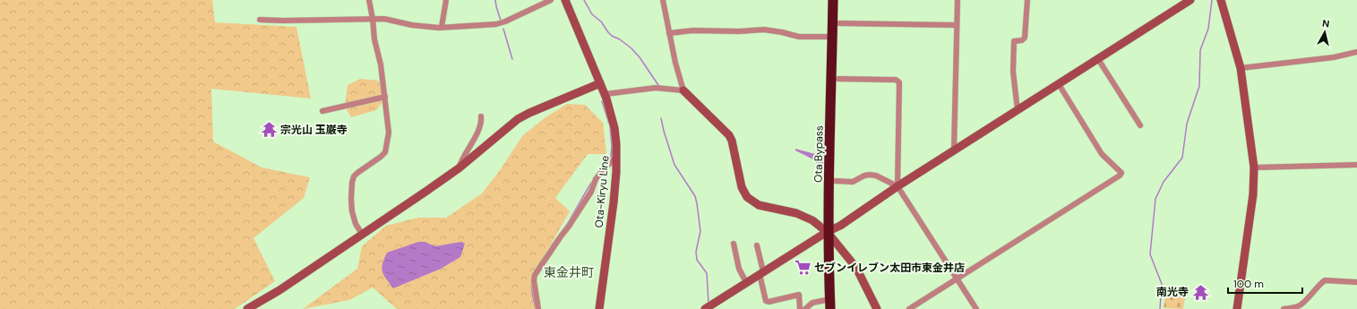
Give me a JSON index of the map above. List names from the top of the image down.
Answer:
{
  "streets": {
    "highway": ["Ota Bypass"],
    "street": ["Ota-Kiryu Line"]
  },
  "districts": ["東金井町"],
  "places": {
    "temple": ["宗光山 玉巌寺", "南光寺"],
    "supermarket": ["セブンイレブン太田市東金井店"]
  },
  "scale_bar": "100 m",
  "north": "top"
}
